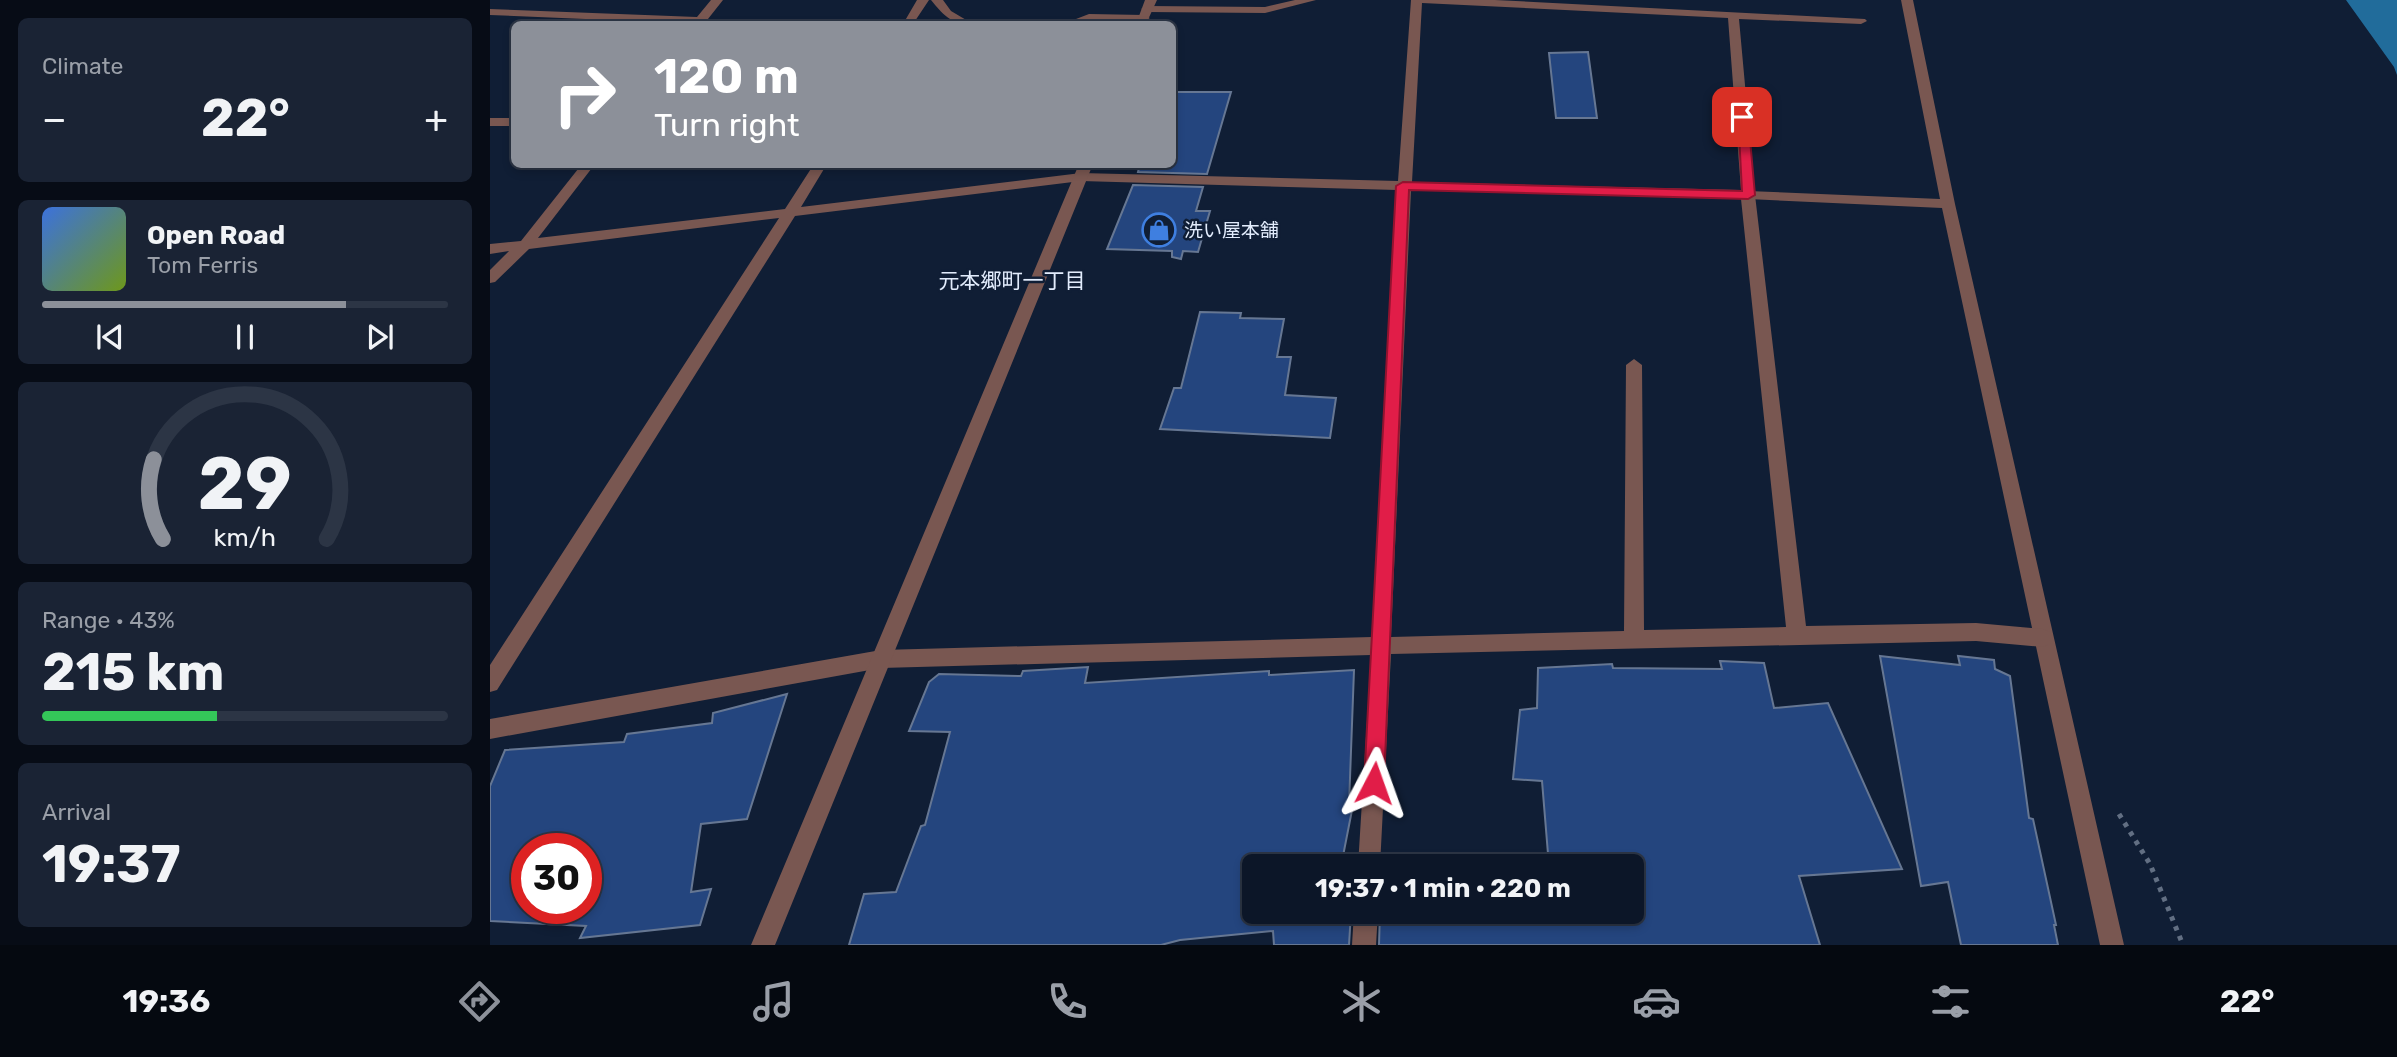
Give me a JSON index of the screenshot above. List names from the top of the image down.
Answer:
{
  "districts": ["元本郷町一丁目"],
  "places": {
    "shop": ["洗い屋本舗"]
  },
  "page": {
    "tile": [
      "Climate",
      ["Range · 43%", "215 km"],
      ["Arrival", "19:37"]
    ],
    "turn": ["120 m", "Turn right"],
    "heat": ["−", "22°", "+"],
    "song": ["Open Road", "Tom Ferris"],
    "limit": "30",
    "trip": "19:37 · 1 min · 220 m",
    "tabs": ["19:36", "22°"],
    "gauge": ["29", "km/h"]
  }
}
